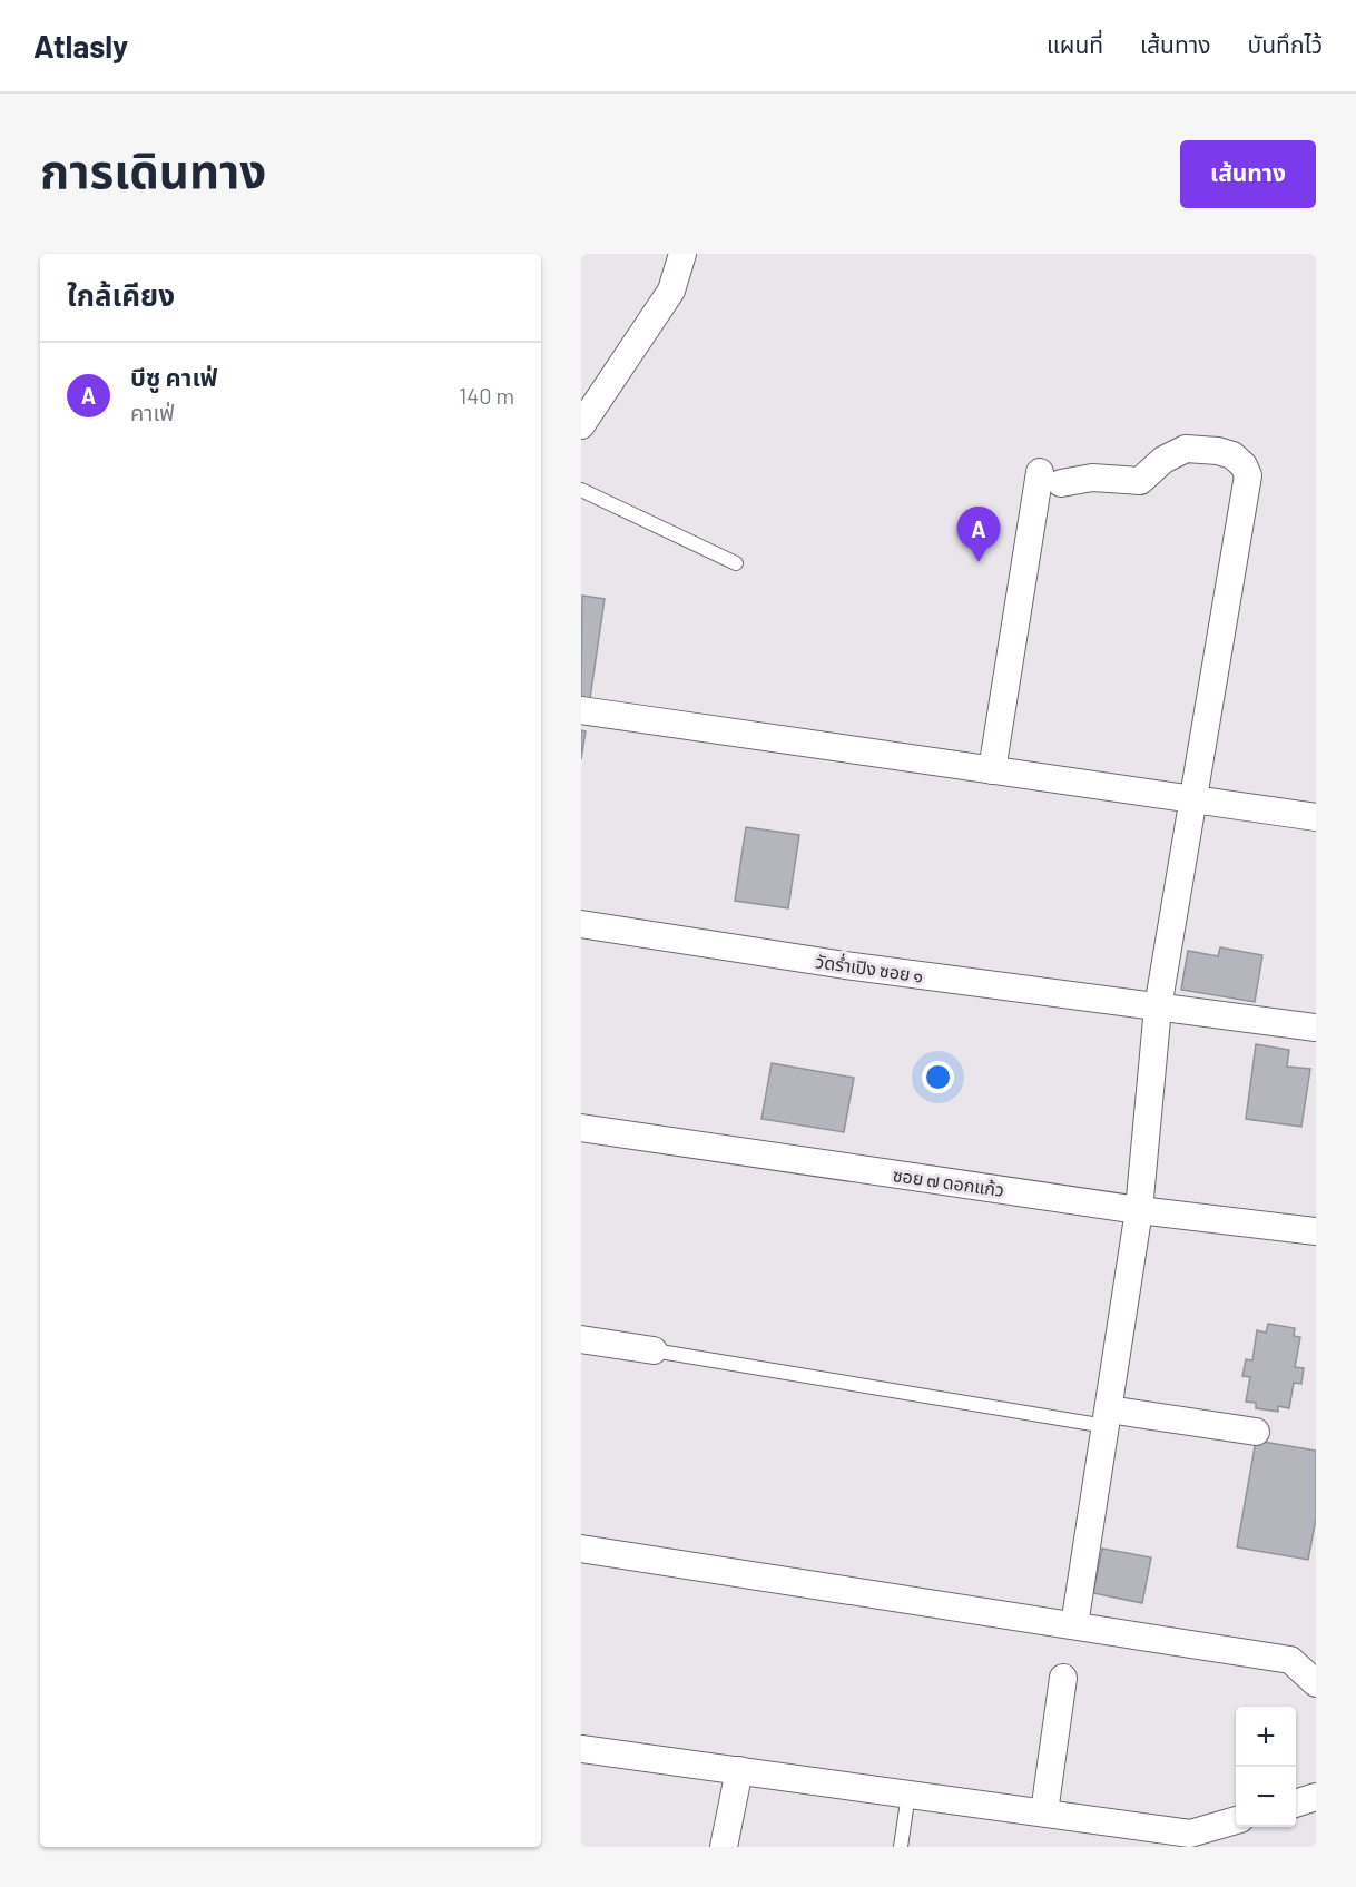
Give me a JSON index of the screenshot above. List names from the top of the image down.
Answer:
{
  "streets": {
    "street": ["วัดร่ำเปิง ซอย ๑", "ซอย ๗ ดอกแก้ว"]
  },
  "page": {
    "header": "Atlasly",
    "nav": ["แผนที่", "เส้นทาง", "บันทึกไว้"],
    "title": "การเดินทาง",
    "buttons": "เส้นทาง",
    "heading": "ใกล้เคียง",
    "list": [
      {
        "mark": "A",
        "name": "บีซู คาเฟ่",
        "note": "คาเฟ่",
        "value": "140 m"
      }
    ],
    "pins": "A",
    "map_buttons": ["+", "−"]
  }
}
